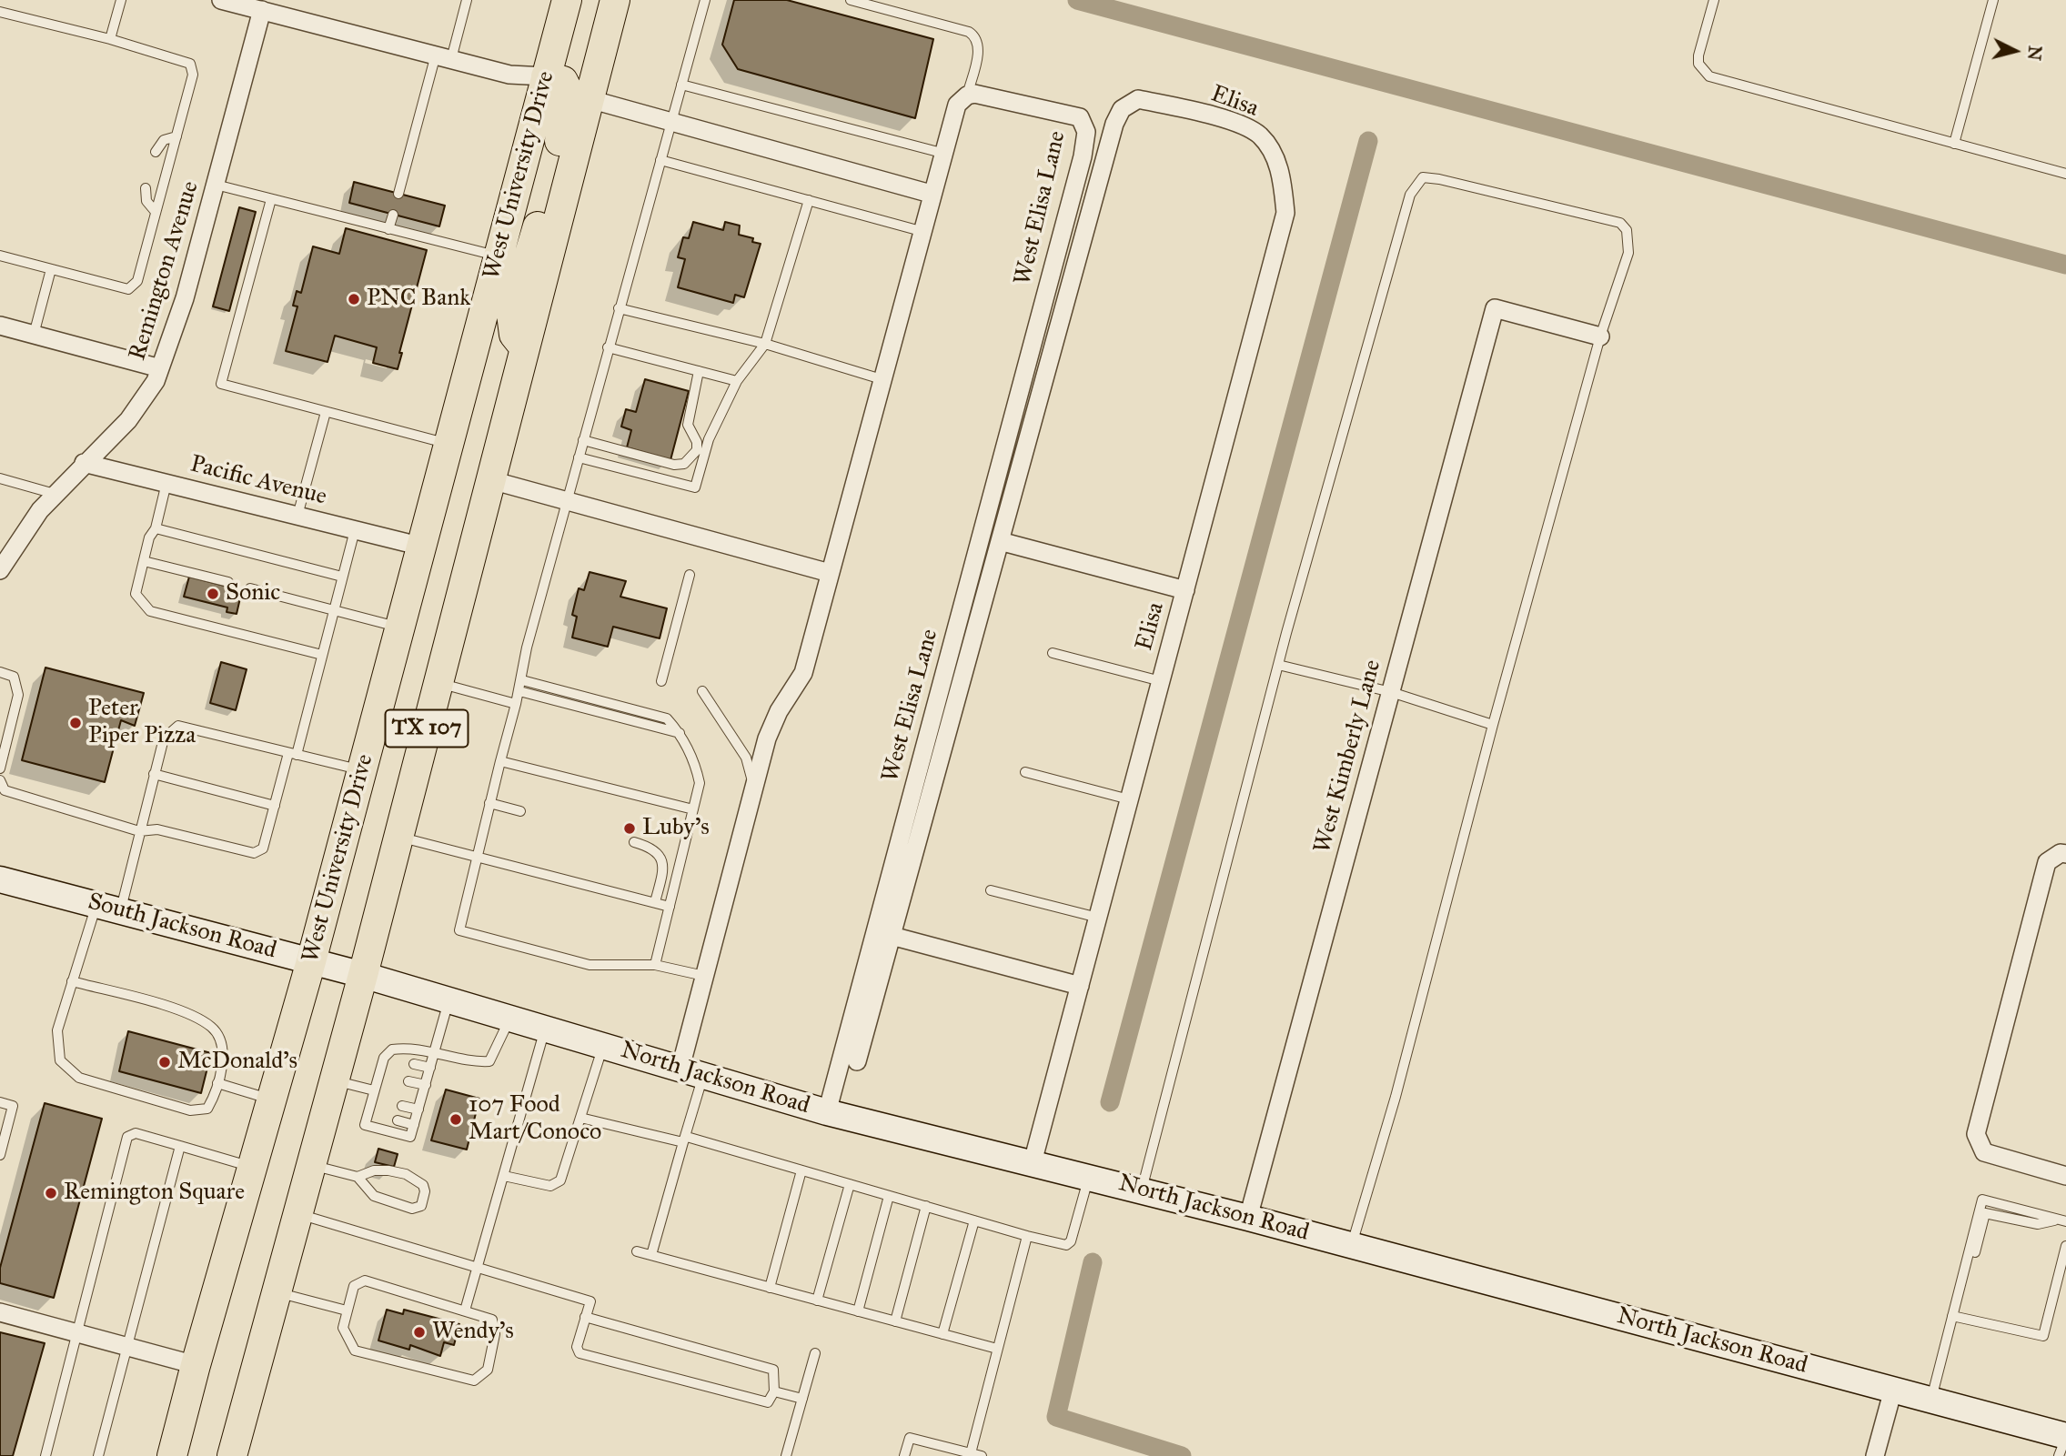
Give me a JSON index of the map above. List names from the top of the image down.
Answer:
{
  "streets": {
    "main road": [
      "West University Drive",
      "TX 107",
      "South Jackson Road",
      "North Jackson Road"
    ],
    "street": [
      "Elisa",
      "West Elisa Lane",
      "Remington Avenue",
      "Pacific Avenue",
      "West Kimberly Lane"
    ]
  },
  "crossings": [
    ["Elisa", "North Jackson Road"],
    ["West University Drive", "Pacific Avenue"],
    ["West University Drive", "South Jackson Road"],
    ["West University Drive", "North Jackson Road"],
    ["West Elisa Lane", "North Jackson Road"],
    ["Remington Avenue", "Pacific Avenue"],
    ["West Kimberly Lane", "North Jackson Road"],
    ["South Jackson Road", "North Jackson Road"]
  ],
  "places": [
    "PNC Bank",
    "Sonic",
    "Peter Piper Pizza",
    "Luby's",
    "McDonald's",
    "107 Food Mart/Conoco",
    "Remington Square",
    "Wendy's"
  ],
  "north": "right"
}
